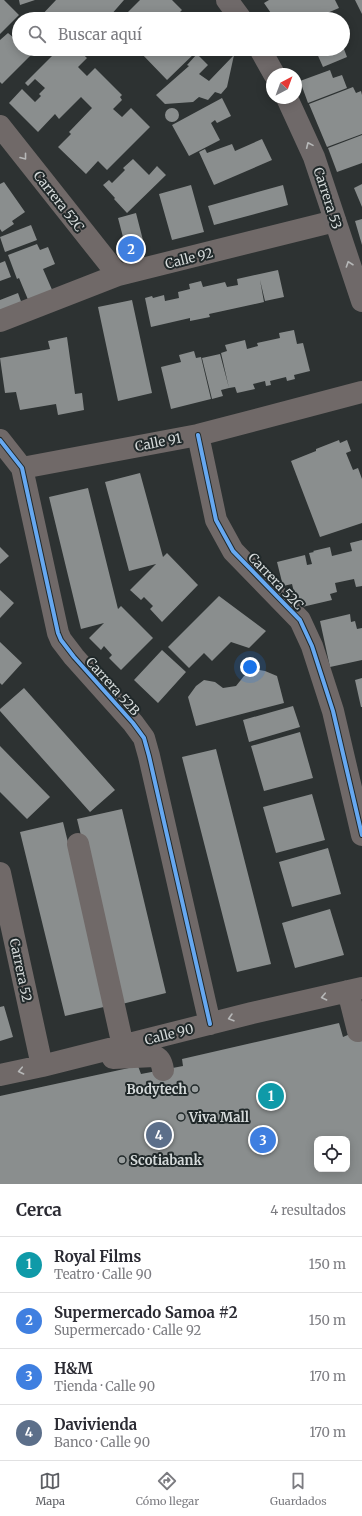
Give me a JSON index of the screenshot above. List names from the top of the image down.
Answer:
{
  "streets": {
    "main road": ["Carrera 53"],
    "street": [
      "Carrera 52C",
      "Calle 92",
      "Calle 91",
      "Carrera 52B",
      "Carrera 52",
      "Calle 90"
    ]
  },
  "crossings": [
    ["Carrera 53", "Calle 92"],
    ["Carrera 52C", "Calle 92"],
    ["Carrera 52C", "Calle 91"],
    ["Calle 91", "Carrera 52B"],
    ["Carrera 52B", "Calle 90"],
    ["Carrera 52", "Calle 90"]
  ],
  "one_way": ["Carrera 53", "Calle 90"],
  "places": ["Bodytech", "Viva Mall", "Scotiabank"],
  "north": "top right",
  "page": {
    "search": "Buscar aquí",
    "pins": [
      "2",
      "1",
      "4",
      "3"
    ],
    "heading": ["Cerca", "4 resultados"],
    "list": [
      {
        "mark": "1",
        "name": "Royal Films",
        "note": "Teatro · Calle 90",
        "value": "150 m"
      },
      {
        "mark": "2",
        "name": "Supermercado Samoa #2",
        "note": "Supermercado · Calle 92",
        "value": "150 m"
      },
      {
        "mark": "3",
        "name": "H&M",
        "note": "Tienda · Calle 90",
        "value": "170 m"
      },
      {
        "mark": "4",
        "name": "Davivienda",
        "note": "Banco · Calle 90",
        "value": "170 m"
      }
    ],
    "nav": ["Mapa", "Cómo llegar", "Guardados"]
  }
}
